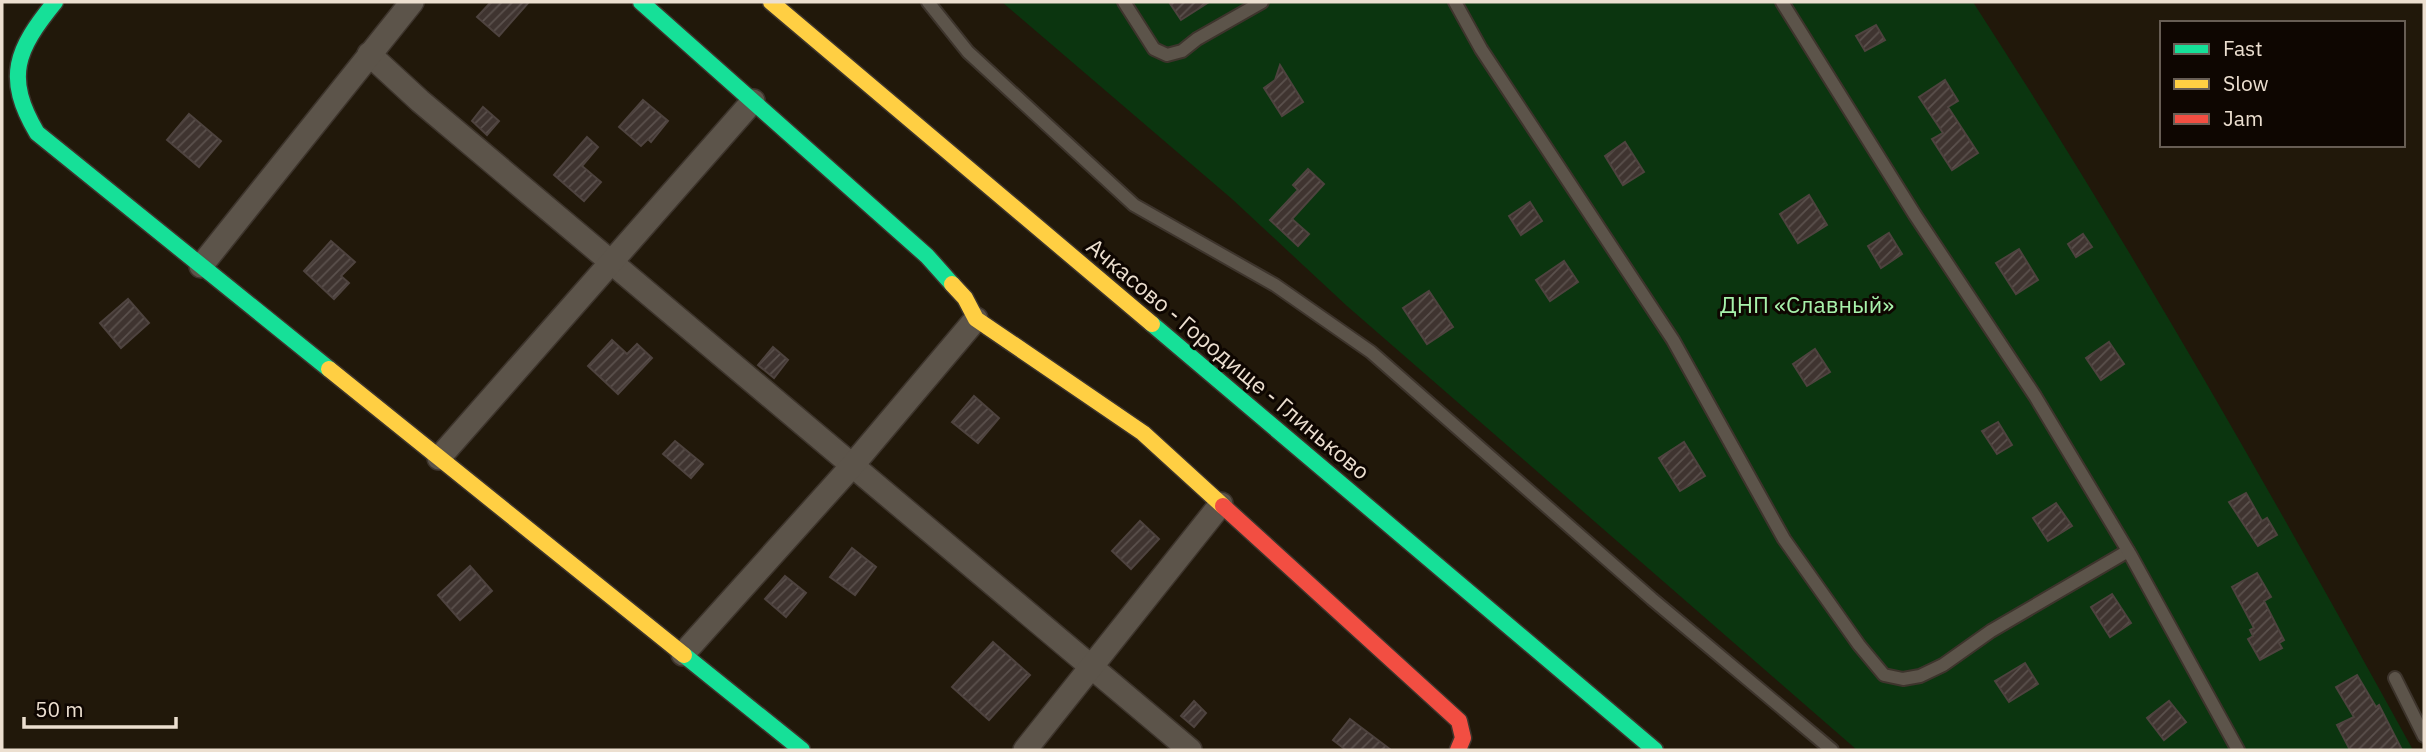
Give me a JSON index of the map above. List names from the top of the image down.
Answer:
{
  "streets": {
    "street": ["Ачкасово - Городище - Глиньково"]
  },
  "parks": ["ДНП «Славный»"],
  "legend": ["Fast", "Slow", "Jam"],
  "scale_bar": "50 m"
}
